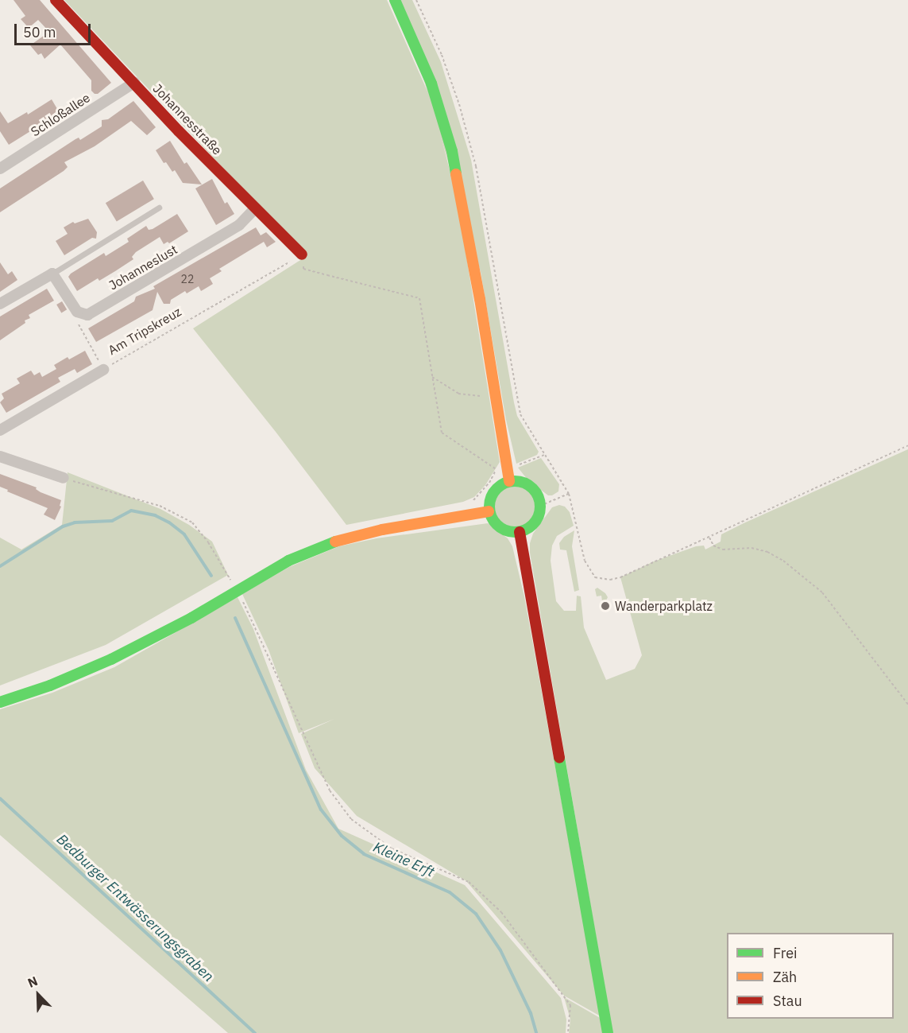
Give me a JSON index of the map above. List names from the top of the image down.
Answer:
{
  "streets": {
    "main road": ["Johannesstraße"],
    "street": ["Schloßallee", "Johanneslust", "Am Tripskreuz"]
  },
  "crossings": [
    ["Schloßallee", "Johannesstraße"],
    ["Johannesstraße", "Johanneslust"],
    ["Johannesstraße", "Am Tripskreuz"]
  ],
  "water": ["Kleine Erft", "Bedburger Entwässerungsgraben"],
  "places": ["Wanderparkplatz"],
  "house_numbers": ["22"],
  "legend": ["Frei", "Zäh", "Stau"],
  "scale_bar": "50 m",
  "north": "top left"
}
